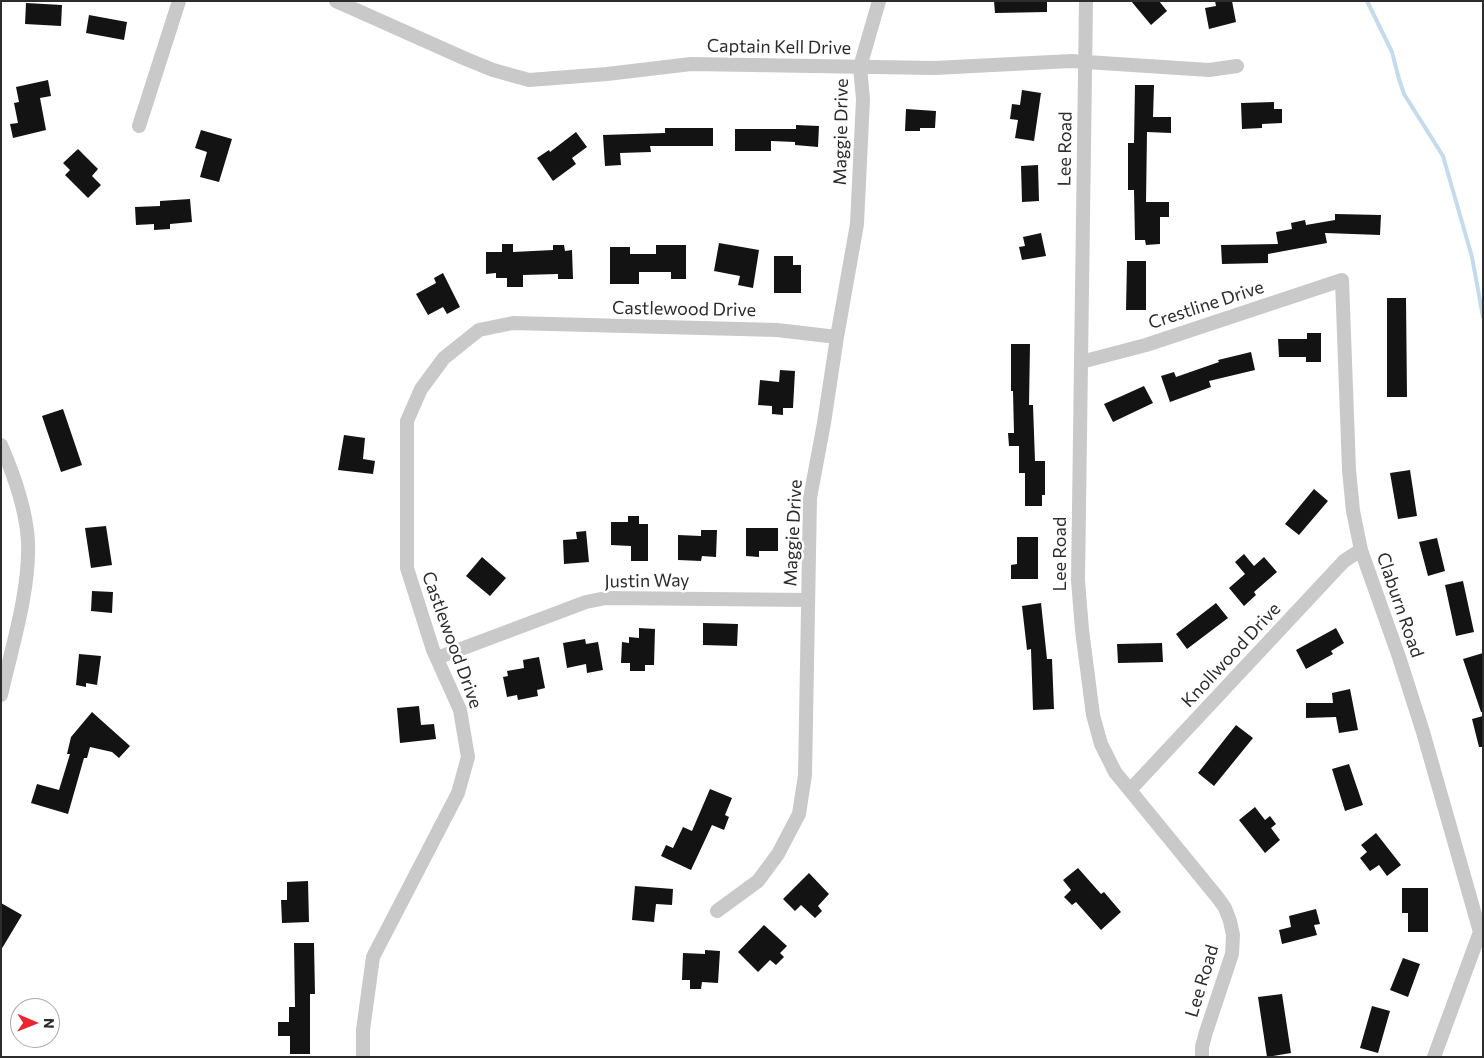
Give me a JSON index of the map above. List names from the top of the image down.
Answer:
{
  "streets": {
    "street": [
      "Captain Kell Drive",
      "Maggie Drive",
      "Lee Road",
      "Crestline Drive",
      "Castlewood Drive",
      "Justin Way",
      "Claburn Road",
      "Knollwood Drive"
    ]
  },
  "crossings": [
    ["Captain Kell Drive", "Maggie Drive"],
    ["Captain Kell Drive", "Lee Road"],
    ["Maggie Drive", "Castlewood Drive"],
    ["Maggie Drive", "Justin Way"],
    ["Lee Road", "Crestline Drive"],
    ["Lee Road", "Knollwood Drive"],
    ["Crestline Drive", "Claburn Road"],
    ["Castlewood Drive", "Justin Way"],
    ["Claburn Road", "Knollwood Drive"]
  ],
  "north": "right"
}
